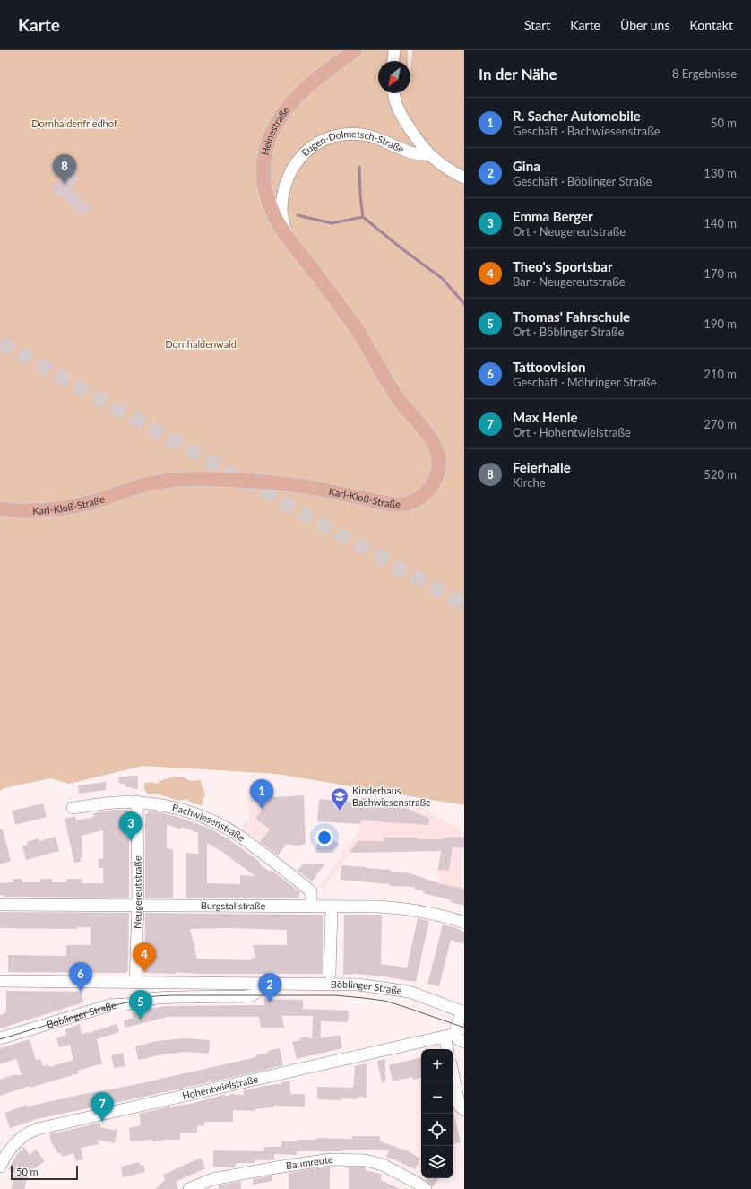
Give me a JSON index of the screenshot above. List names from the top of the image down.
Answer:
{
  "streets": {
    "main road": ["Heinestraße", "Karl-Kloß-Straße"],
    "street": [
      "Eugen-Dolmetsch-Straße",
      "Bachwiesenstraße",
      "Neugereutstraße",
      "Burgstallstraße",
      "Böblinger Straße",
      "Hohentwielstraße",
      "Baumreute"
    ]
  },
  "crossings": [
    ["Heinestraße", "Eugen-Dolmetsch-Straße"],
    ["Heinestraße", "Karl-Kloß-Straße"],
    ["Eugen-Dolmetsch-Straße", "Karl-Kloß-Straße"],
    ["Bachwiesenstraße", "Neugereutstraße"],
    ["Bachwiesenstraße", "Burgstallstraße"],
    ["Neugereutstraße", "Burgstallstraße"],
    ["Neugereutstraße", "Böblinger Straße"],
    ["Böblinger Straße", "Hohentwielstraße"]
  ],
  "parks": ["Dornhaldenfriedhof", "Dornhaldenwald"],
  "places": {
    "school or university": ["Kinderhaus Bachwiesenstraße"]
  },
  "scale_bar": "50 m",
  "north": "bottom left",
  "page": {
    "header": "Karte",
    "nav": [
      "Start",
      "Karte",
      "Über uns",
      "Kontakt"
    ],
    "heading": ["In der Nähe", "8 Ergebnisse"],
    "list": [
      {
        "mark": "1",
        "name": "R. Sacher Automobile",
        "note": "Geschäft · Bachwiesenstraße",
        "value": "50 m"
      },
      {
        "mark": "2",
        "name": "Gina",
        "note": "Geschäft · Böblinger Straße",
        "value": "130 m"
      },
      {
        "mark": "3",
        "name": "Emma Berger",
        "note": "Ort · Neugereutstraße",
        "value": "140 m"
      },
      {
        "mark": "4",
        "name": "Theo's Sportsbar",
        "note": "Bar · Neugereutstraße",
        "value": "170 m"
      },
      {
        "mark": "5",
        "name": "Thomas' Fahrschule",
        "note": "Ort · Böblinger Straße",
        "value": "190 m"
      },
      {
        "mark": "6",
        "name": "Tattoovision",
        "note": "Geschäft · Möhringer Straße",
        "value": "210 m"
      },
      {
        "mark": "7",
        "name": "Max Henle",
        "note": "Ort · Hohentwielstraße",
        "value": "270 m"
      },
      {
        "mark": "8",
        "name": "Feierhalle",
        "note": "Kirche",
        "value": "520 m"
      }
    ],
    "pins": [
      "8",
      "1",
      "3",
      "4",
      "6",
      "2",
      "5",
      "7"
    ],
    "map_buttons": ["+", "−"],
    "scale": "50 m"
  }
}
